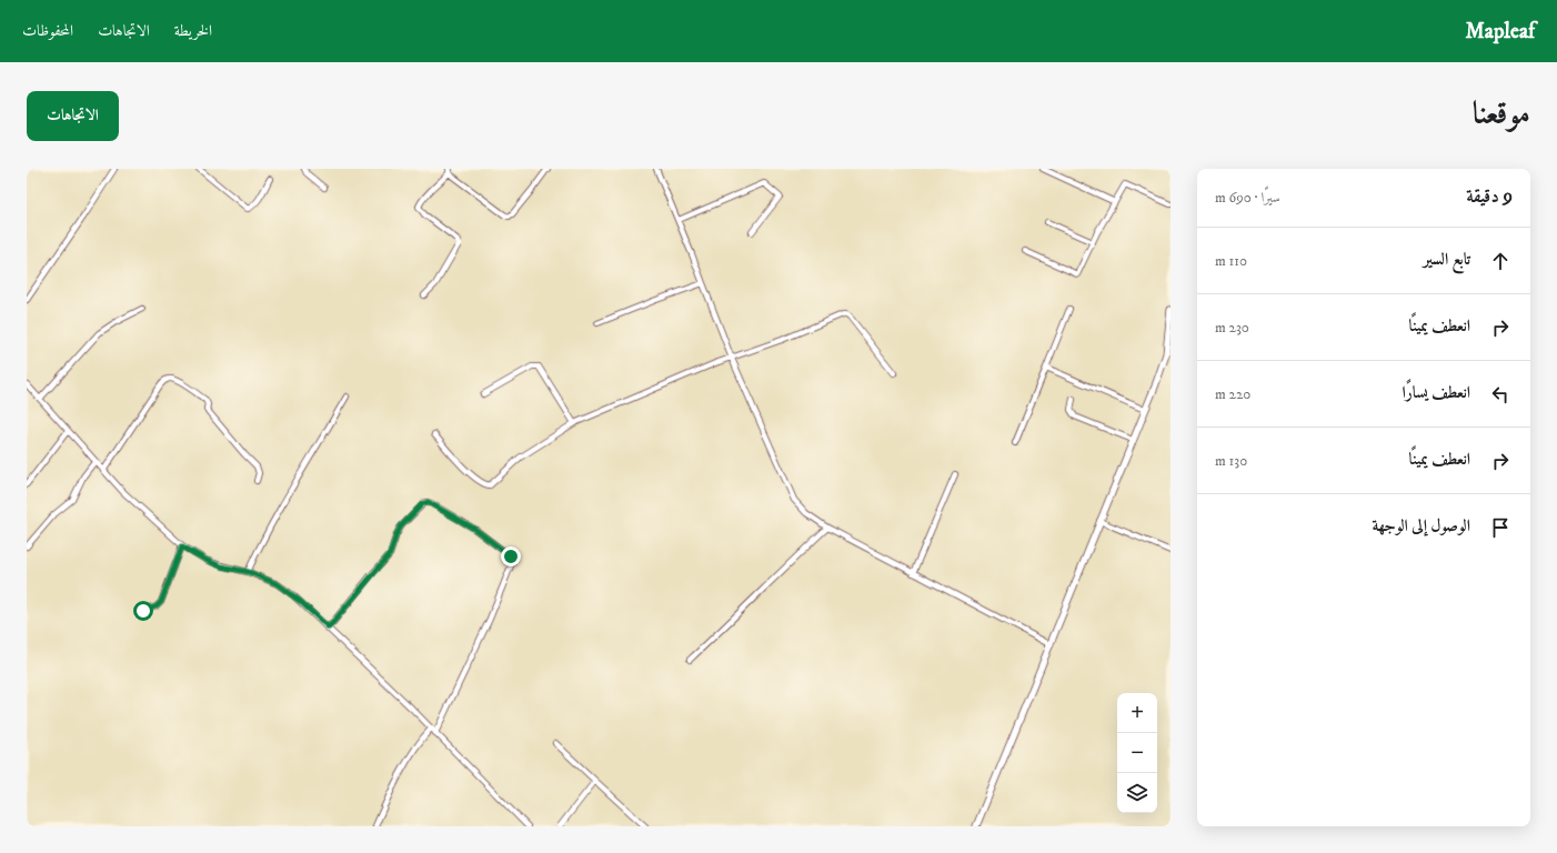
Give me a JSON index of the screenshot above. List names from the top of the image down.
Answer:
{
  "page": {
    "header": "Mapleaf",
    "nav": ["الخريطة", "الاتجاهات", "المحفوظات"],
    "title": "موقعنا",
    "buttons": "الاتجاهات",
    "heading": ["9 دقيقة", "سيرًا · 690 m"],
    "list": [
      ["تابع السير", "110 m"],
      ["انعطف يمينًا", "230 m"],
      ["انعطف يسارًا", "220 m"],
      ["انعطف يمينًا", "130 m"],
      "الوصول إلى الوجهة"
    ],
    "map_buttons": ["+", "−"]
  }
}
